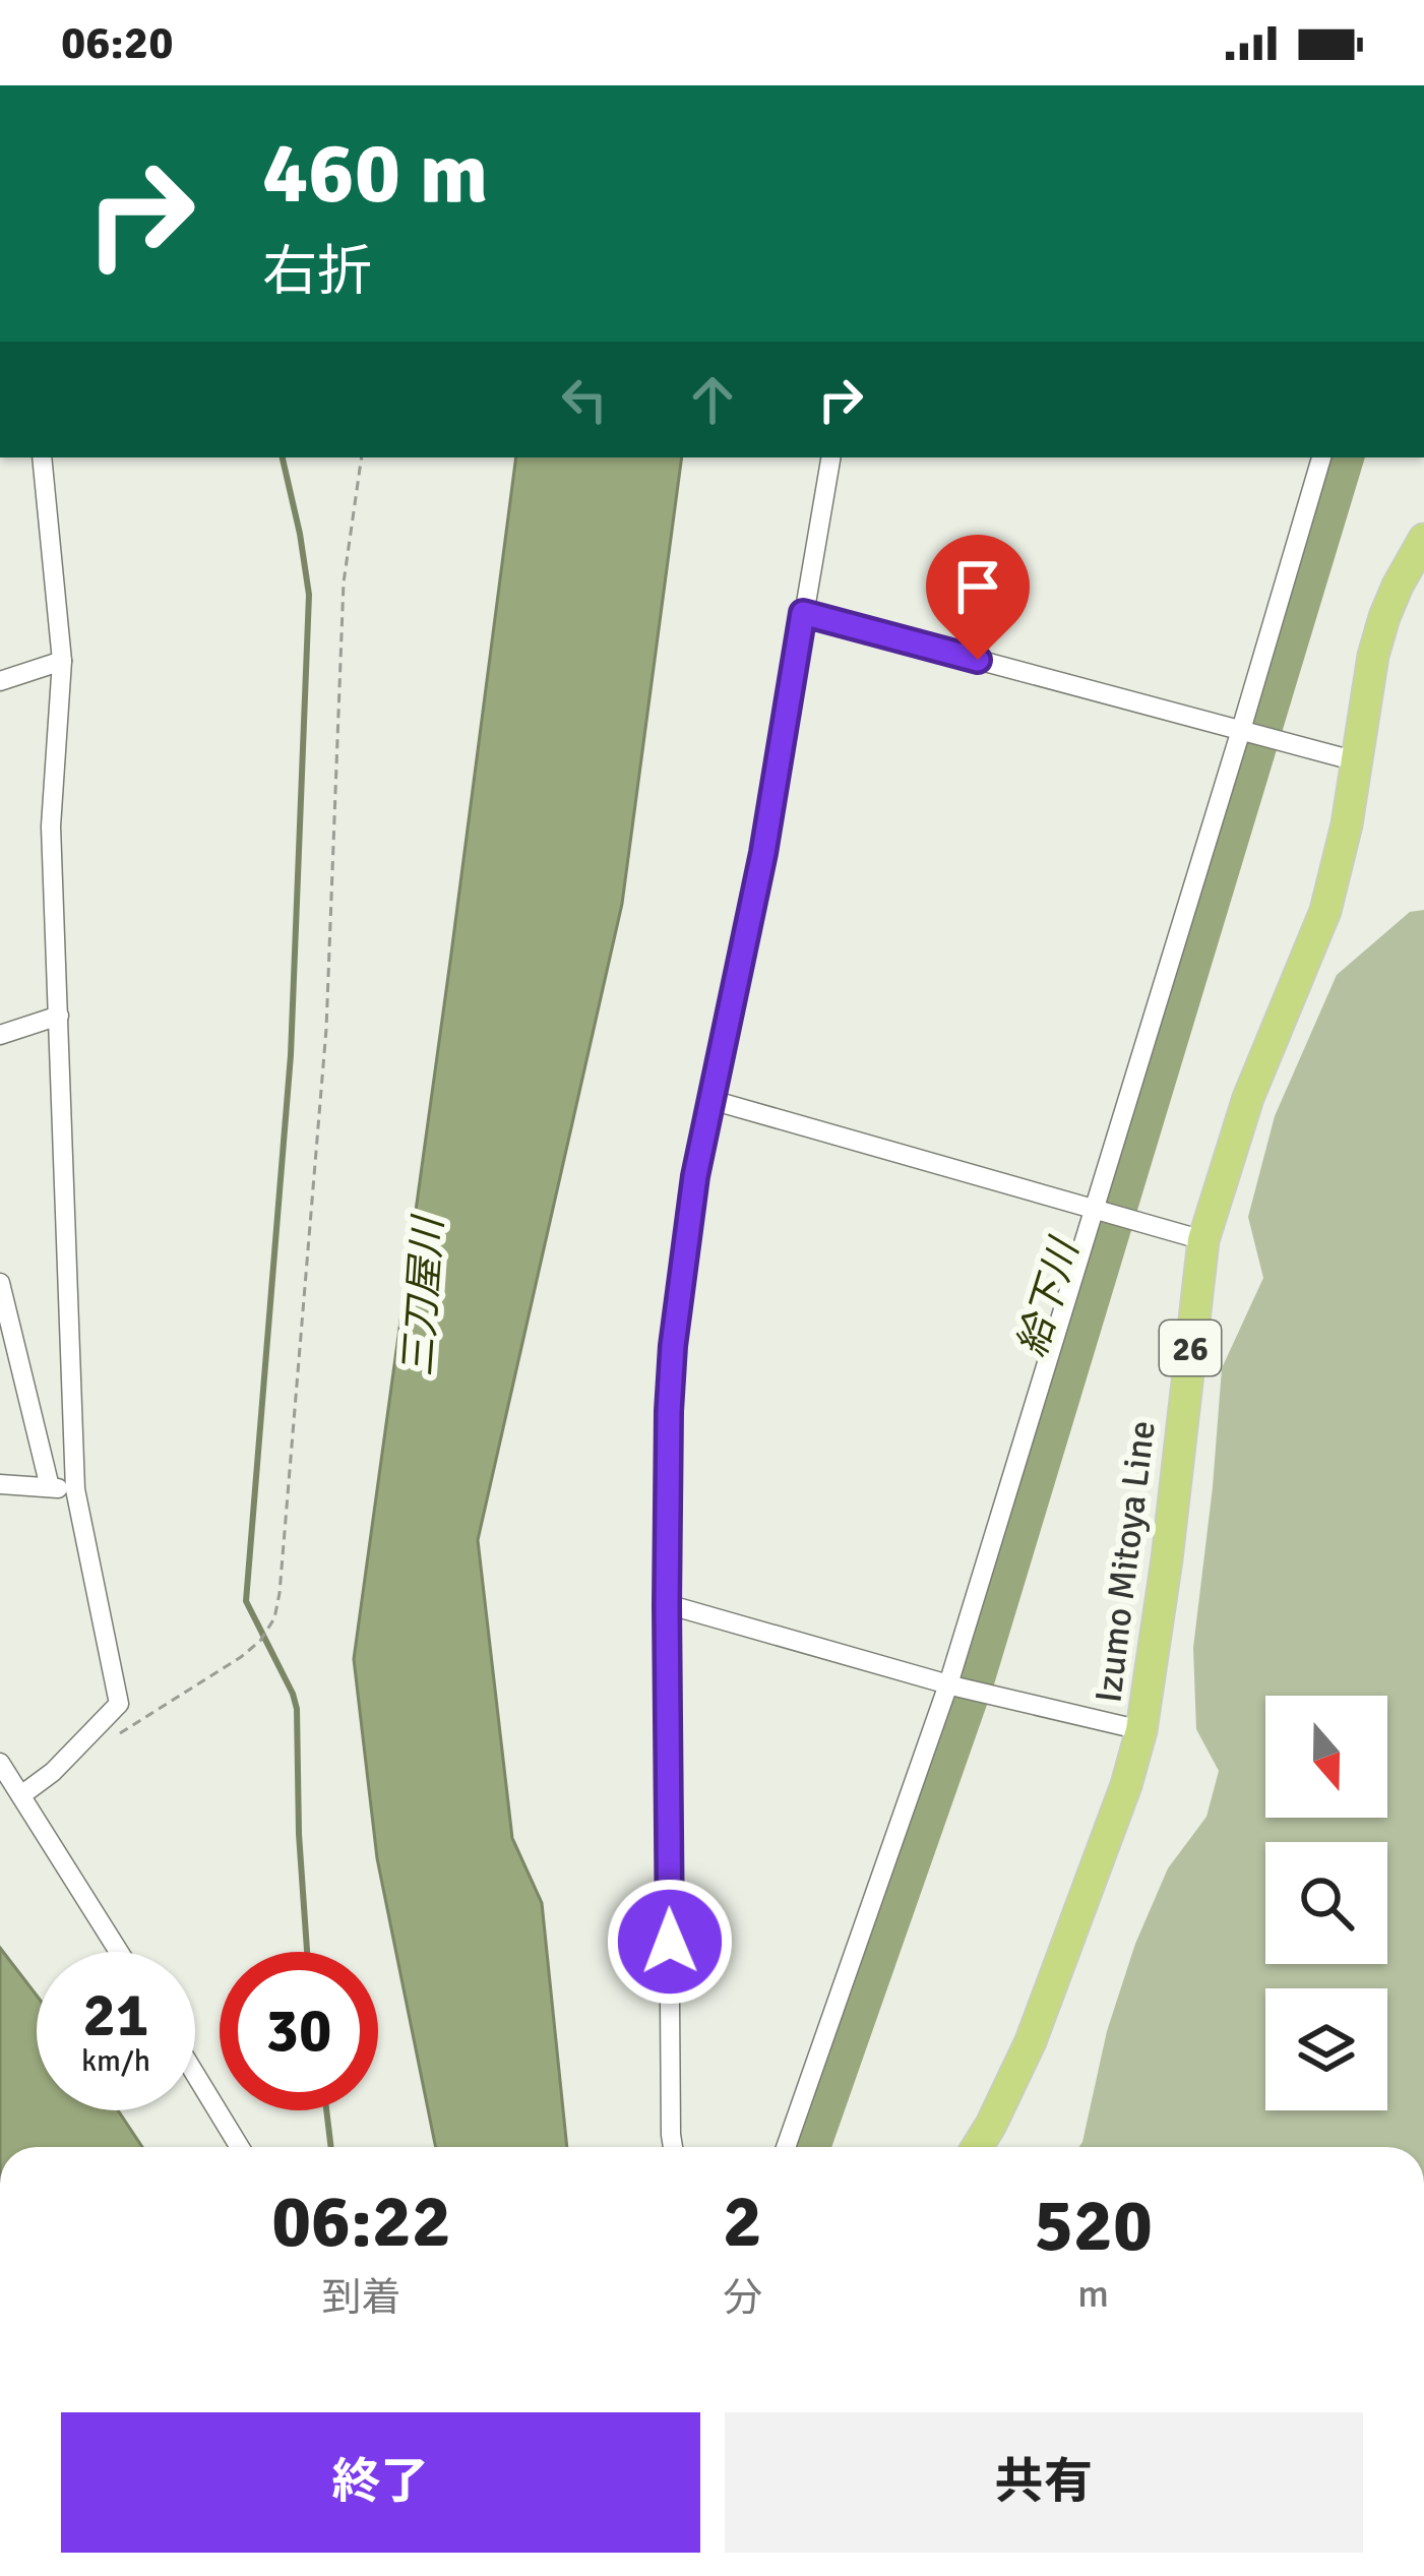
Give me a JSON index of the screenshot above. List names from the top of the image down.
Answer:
{
  "streets": {
    "main road": ["26", "Izumo Mitoya Line"]
  },
  "water": ["三刀屋川", "給下川"],
  "north": "bottom",
  "page": {
    "status": "06:20",
    "turn": ["460 m", "右折"],
    "speed": "21 km/h",
    "limit": "30",
    "eta": [
      "06:22",
      "到着",
      "2",
      "分",
      "520",
      "m"
    ],
    "buttons": ["終了", "共有"]
  }
}
